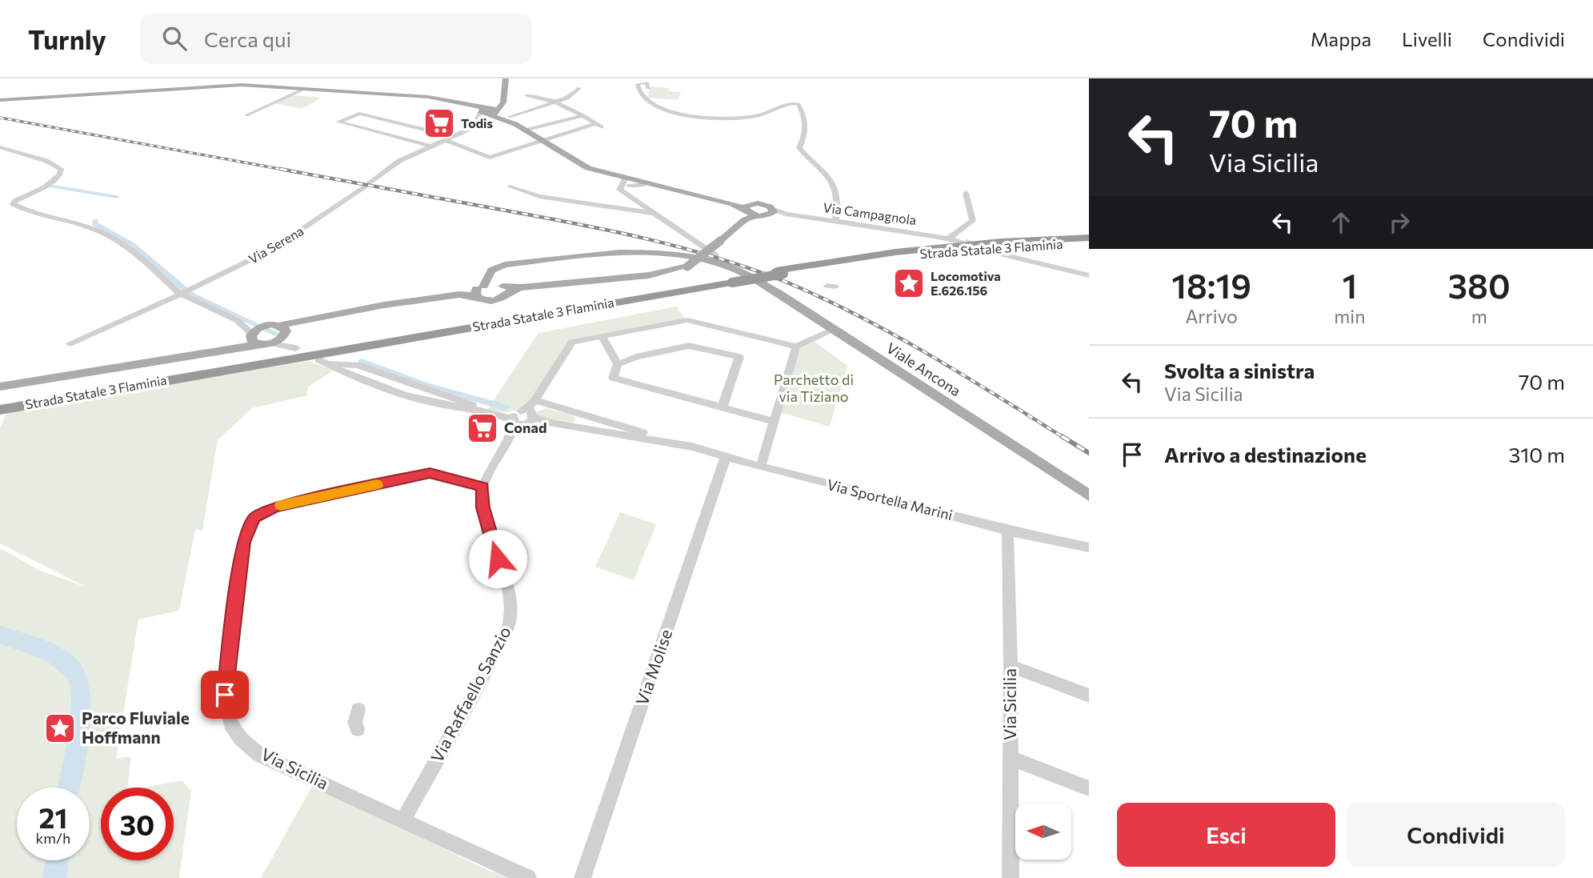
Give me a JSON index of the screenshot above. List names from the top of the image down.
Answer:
{
  "streets": {
    "highway": ["Strada Statale 3 Flaminia"],
    "main road": ["Via Campagnola", "Viale Ancona"],
    "street": [
      "Via Serena",
      "Via Sportella Marini",
      "Via Molise",
      "Via Raffaello Sanzio",
      "Via Sicilia"
    ]
  },
  "crossings": [
    ["Strada Statale 3 Flaminia", "Viale Ancona"],
    ["Via Sportella Marini", "Via Molise"],
    ["Via Sportella Marini", "Via Sicilia"],
    ["Via Raffaello Sanzio", "Via Sicilia"]
  ],
  "parks": ["Parchetto di via Tiziano"],
  "places": {
    "supermarket": ["Todis", "Conad"],
    "place": ["Locomotiva E.626.156", "Parco Fluviale Hoffmann"]
  },
  "north": "left",
  "page": {
    "header": "Turnly",
    "search": "Cerca qui",
    "nav": ["Mappa", "Livelli", "Condividi"],
    "turn": ["70 m", "Via Sicilia"],
    "eta": [
      "18:19",
      "Arrivo",
      "1",
      "min",
      "380",
      "m"
    ],
    "list": [
      {
        "name": "Svolta a sinistra",
        "note": "Via Sicilia",
        "value": "70 m"
      },
      {
        "name": "Arrivo a destinazione",
        "value": "310 m"
      }
    ],
    "speed": "21 km/h",
    "limit": "30",
    "buttons": ["Esci", "Condividi"]
  }
}
